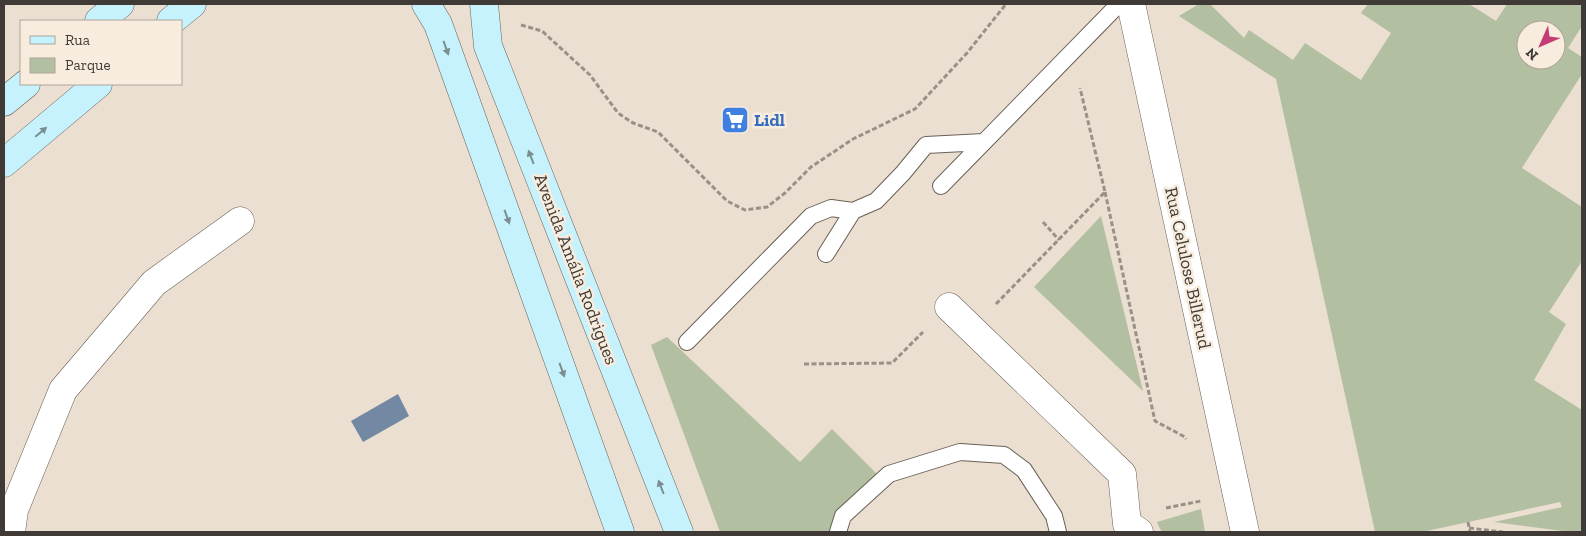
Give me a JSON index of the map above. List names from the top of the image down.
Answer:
{
  "streets": {
    "main road": ["Avenida Amália Rodrigues"],
    "street": ["Rua Celulose Billerud"]
  },
  "places": {
    "supermarket": ["Lidl"]
  },
  "legend": ["Rua", "Parque"],
  "north": "bottom left"
}
